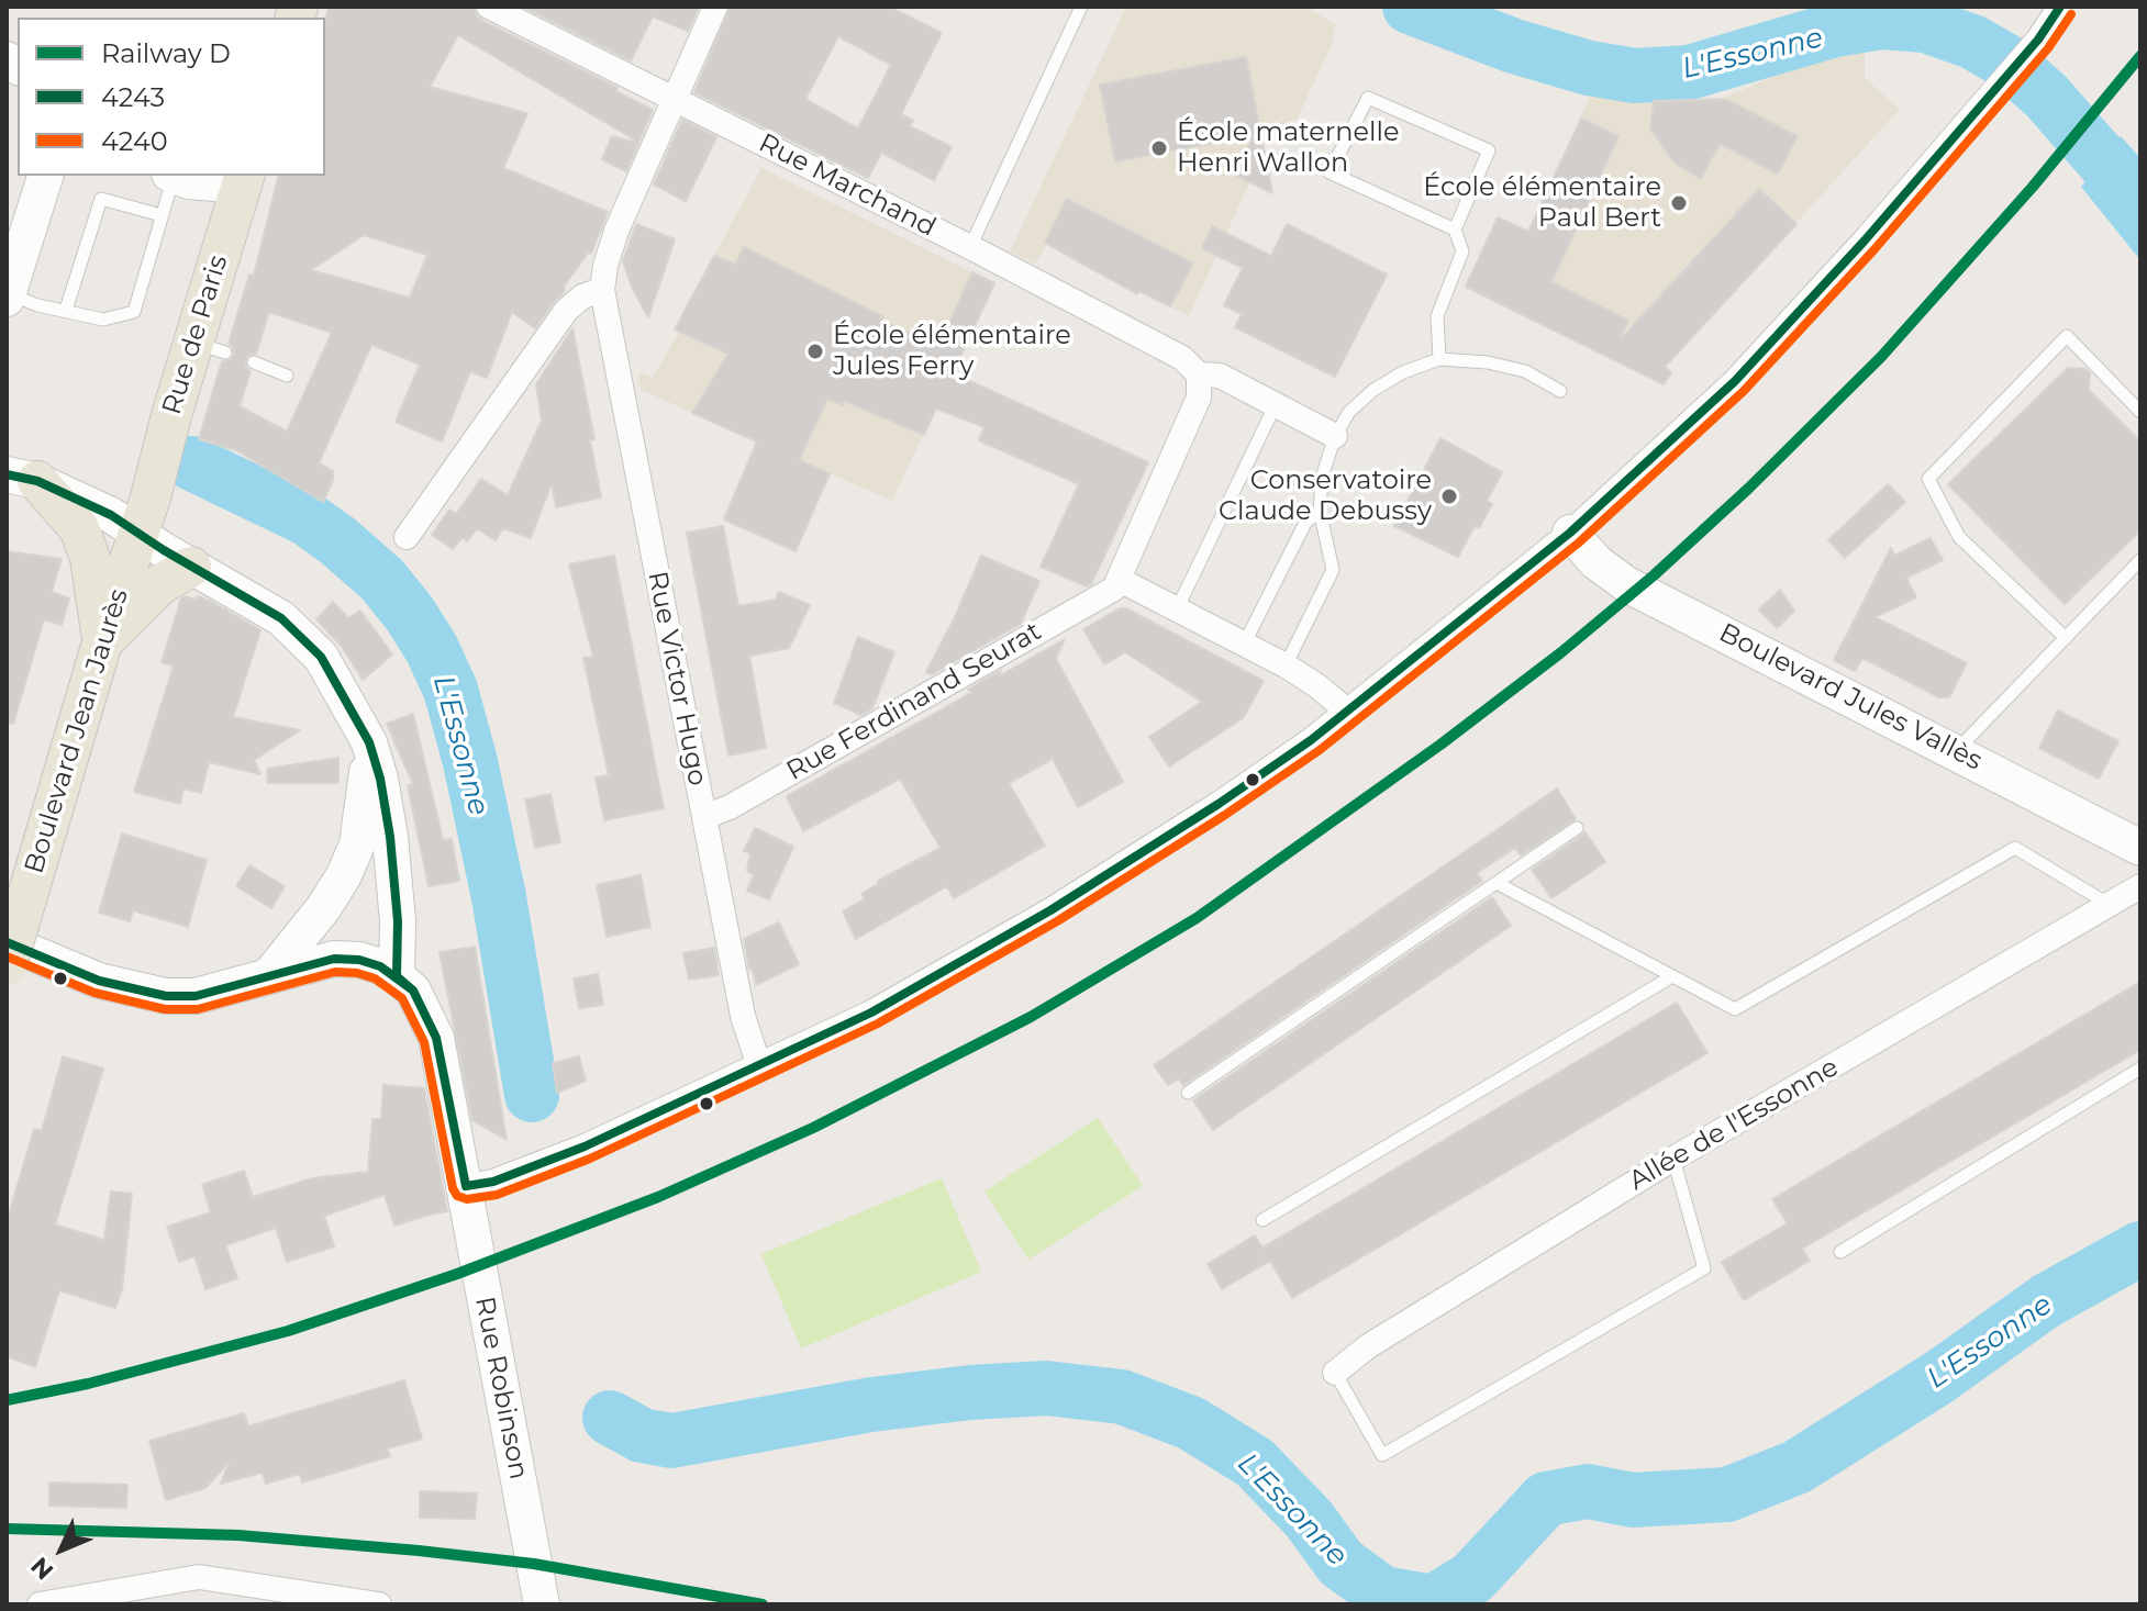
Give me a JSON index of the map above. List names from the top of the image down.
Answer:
{
  "streets": {
    "main road": ["Rue de Paris", "Boulevard Jean Jaurès"],
    "street": [
      "Rue Marchand",
      "Rue Victor Hugo",
      "Boulevard Jules Vallès",
      "Rue Ferdinand Seurat",
      "Allée de l'Essonne",
      "Rue Robinson"
    ]
  },
  "crossings": [
    ["Rue de Paris", "Boulevard Jean Jaurès"],
    ["Rue Victor Hugo", "Rue Ferdinand Seurat"]
  ],
  "water": ["L'Essonne"],
  "places": [
    "École maternelle Henri Wallon",
    "École élémentaire Paul Bert",
    "École élémentaire Jules Ferry",
    "Conservatoire Claude Debussy"
  ],
  "lines": ["transit line 4243", "transit line 4240", "rail line D"],
  "legend": ["Railway D", "4243", "4240"],
  "north": "bottom left"
}
